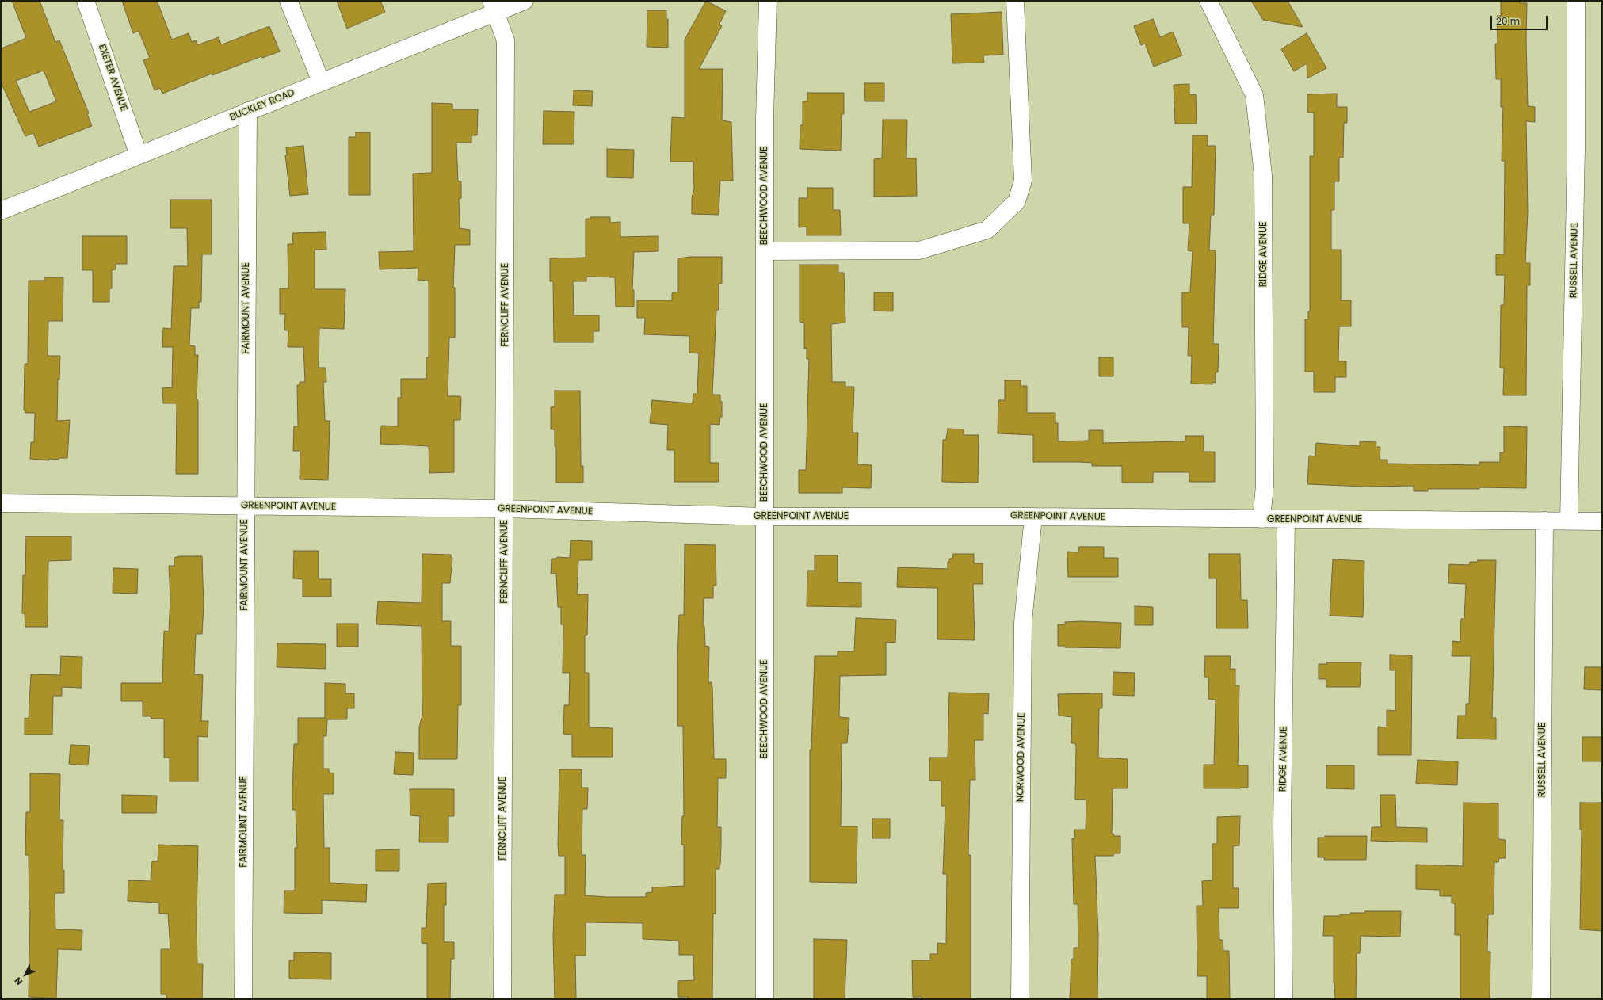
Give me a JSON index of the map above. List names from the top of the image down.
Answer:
{
  "streets": {
    "street": [
      "EXETER AVENUE",
      "BUCKLEY ROAD",
      "BEECHWOOD AVENUE",
      "RIDGE AVENUE",
      "RUSSELL AVENUE",
      "FERNCLIFF AVENUE",
      "FAIRMOUNT AVENUE",
      "GREENPOINT AVENUE",
      "NORWOOD AVENUE"
    ]
  },
  "crossings": [
    ["EXETER AVENUE", "BUCKLEY ROAD"],
    ["BUCKLEY ROAD", "FERNCLIFF AVENUE"],
    ["BUCKLEY ROAD", "FAIRMOUNT AVENUE"],
    ["BEECHWOOD AVENUE", "GREENPOINT AVENUE"],
    ["RIDGE AVENUE", "GREENPOINT AVENUE"],
    ["RUSSELL AVENUE", "GREENPOINT AVENUE"],
    ["FERNCLIFF AVENUE", "GREENPOINT AVENUE"],
    ["FAIRMOUNT AVENUE", "GREENPOINT AVENUE"],
    ["GREENPOINT AVENUE", "NORWOOD AVENUE"]
  ],
  "scale_bar": "20 m",
  "north": "bottom left"
}
